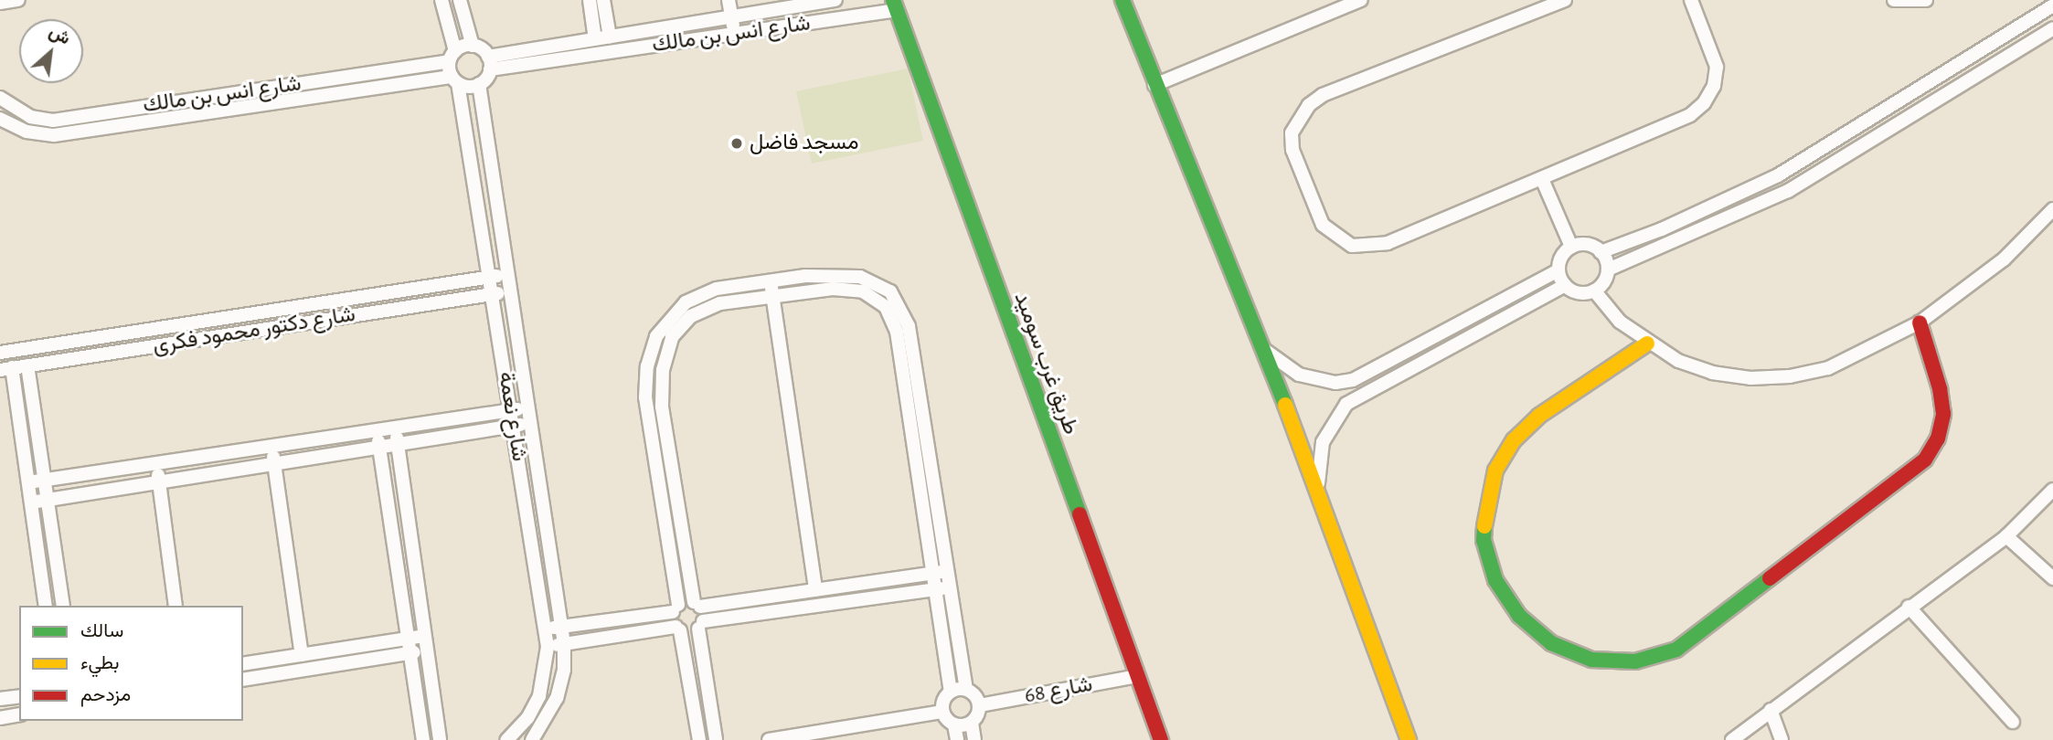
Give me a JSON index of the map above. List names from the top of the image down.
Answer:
{
  "streets": {
    "street": [
      "شارع انس بن مالك",
      "شارع دكتور محمود فكرى",
      "طريق غرب سوميد",
      "شارع نعمة",
      "شارع 68"
    ]
  },
  "crossings": [
    ["شارع انس بن مالك", "طريق غرب سوميد"],
    ["شارع انس بن مالك", "شارع نعمة"],
    ["شارع دكتور محمود فكرى", "شارع نعمة"],
    ["طريق غرب سوميد", "شارع 68"]
  ],
  "places": ["مسجد فاضل"],
  "legend": ["سالك", "بطيء", "مزدحم"],
  "north": "top right"
}
